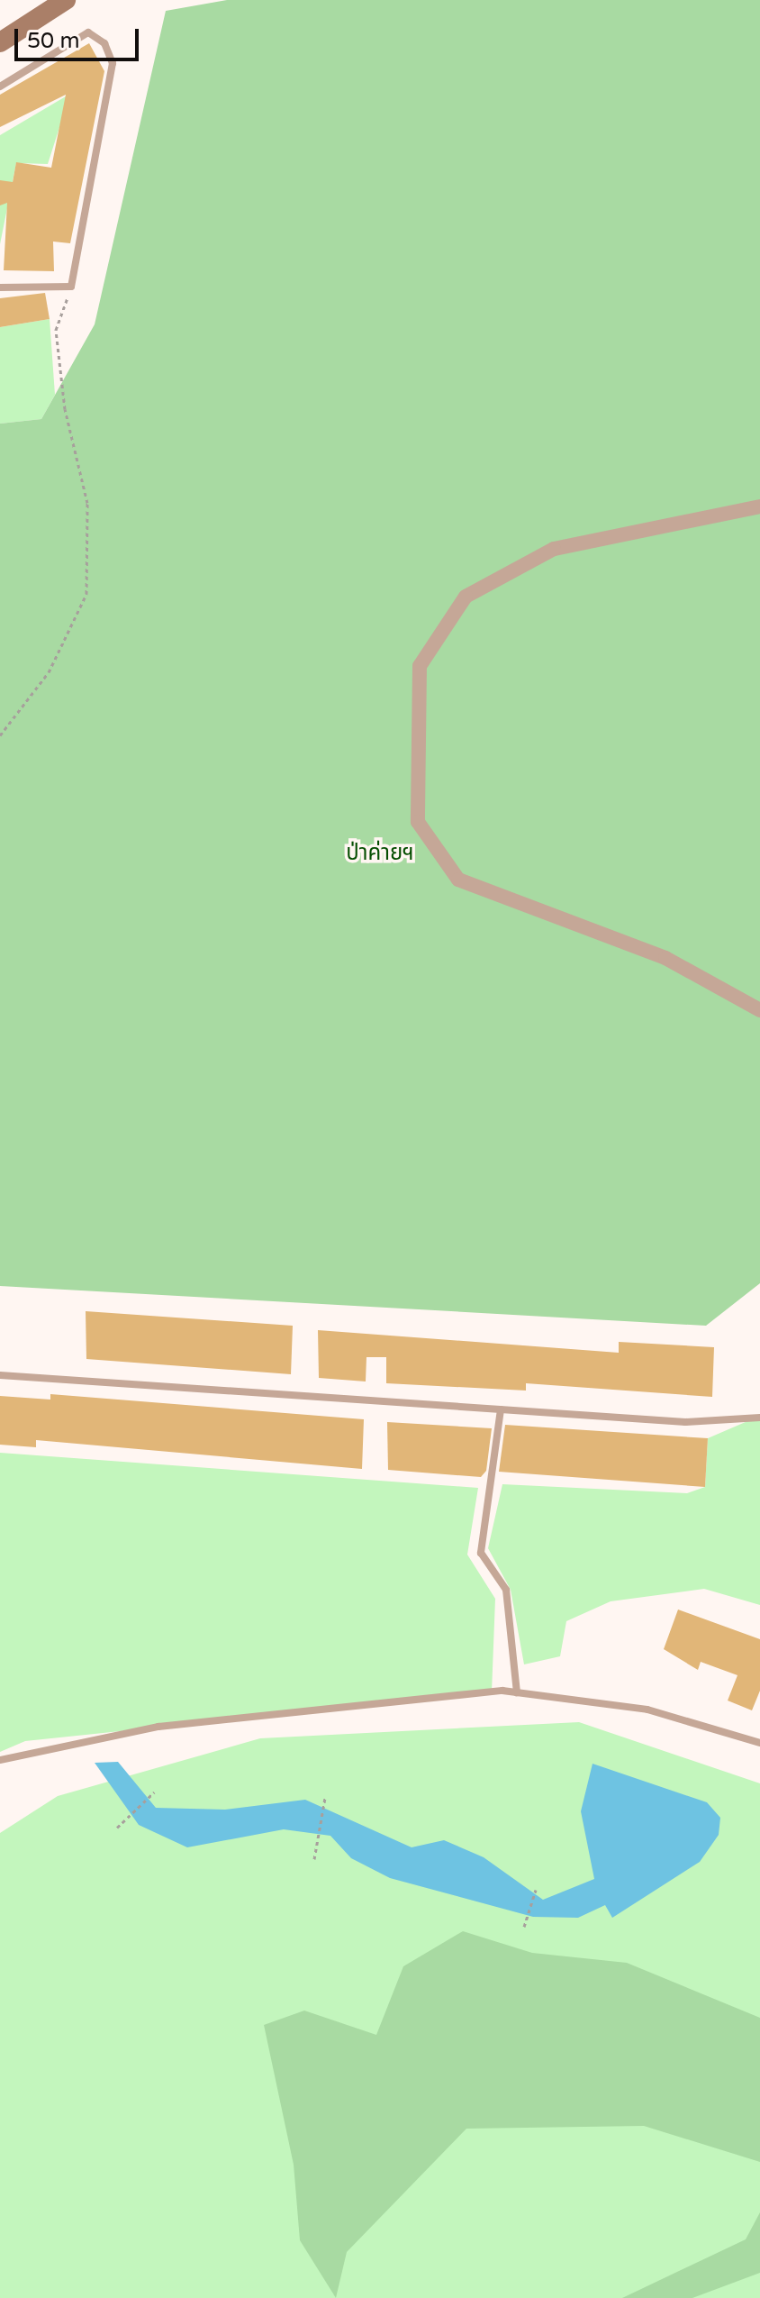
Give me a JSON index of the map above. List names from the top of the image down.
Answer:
{
  "parks": ["ป่าค่ายฯ"],
  "scale_bar": "50 m"
}
